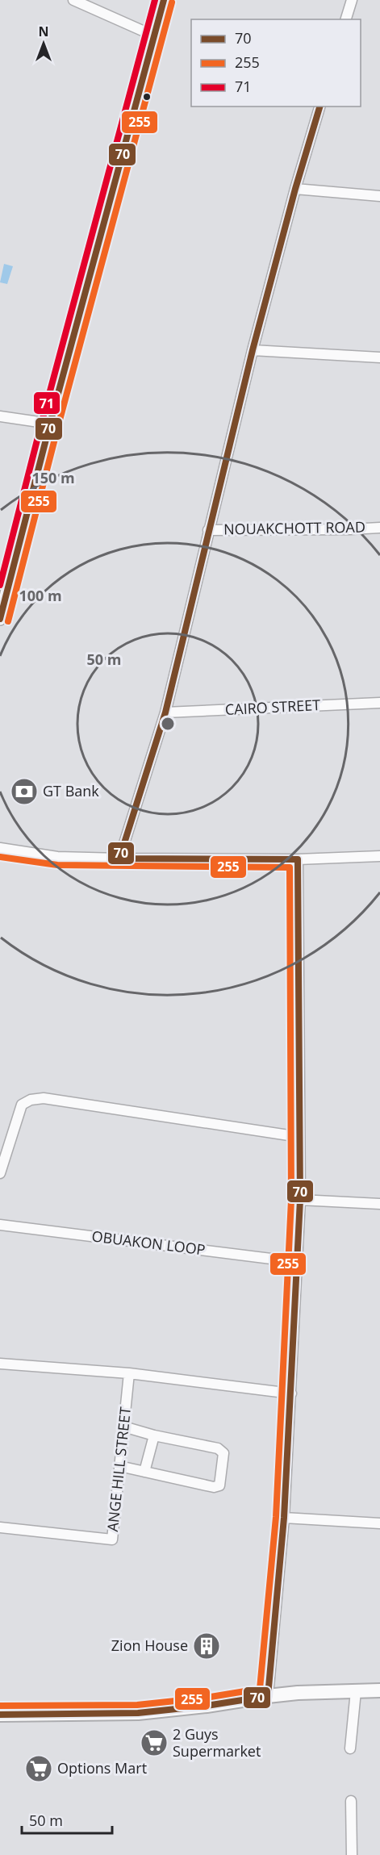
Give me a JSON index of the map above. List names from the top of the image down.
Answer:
{
  "streets": {
    "street": [
      "NOUAKCHOTT ROAD",
      "CAIRO STREET",
      "OBUAKON LOOP",
      "ANGE HILL STREET"
    ]
  },
  "places": {
    "bank": ["GT Bank"],
    "building": ["Zion House"],
    "supermarket": ["2 Guys Supermarket", "Options Mart"]
  },
  "lines": ["transit line 70", "transit line 71", "transit line 255"],
  "legend": ["70", "255", "71"],
  "scale_bar": "50 m",
  "north": "top",
  "rings": ["150 m", "100 m", "50 m"]
}
